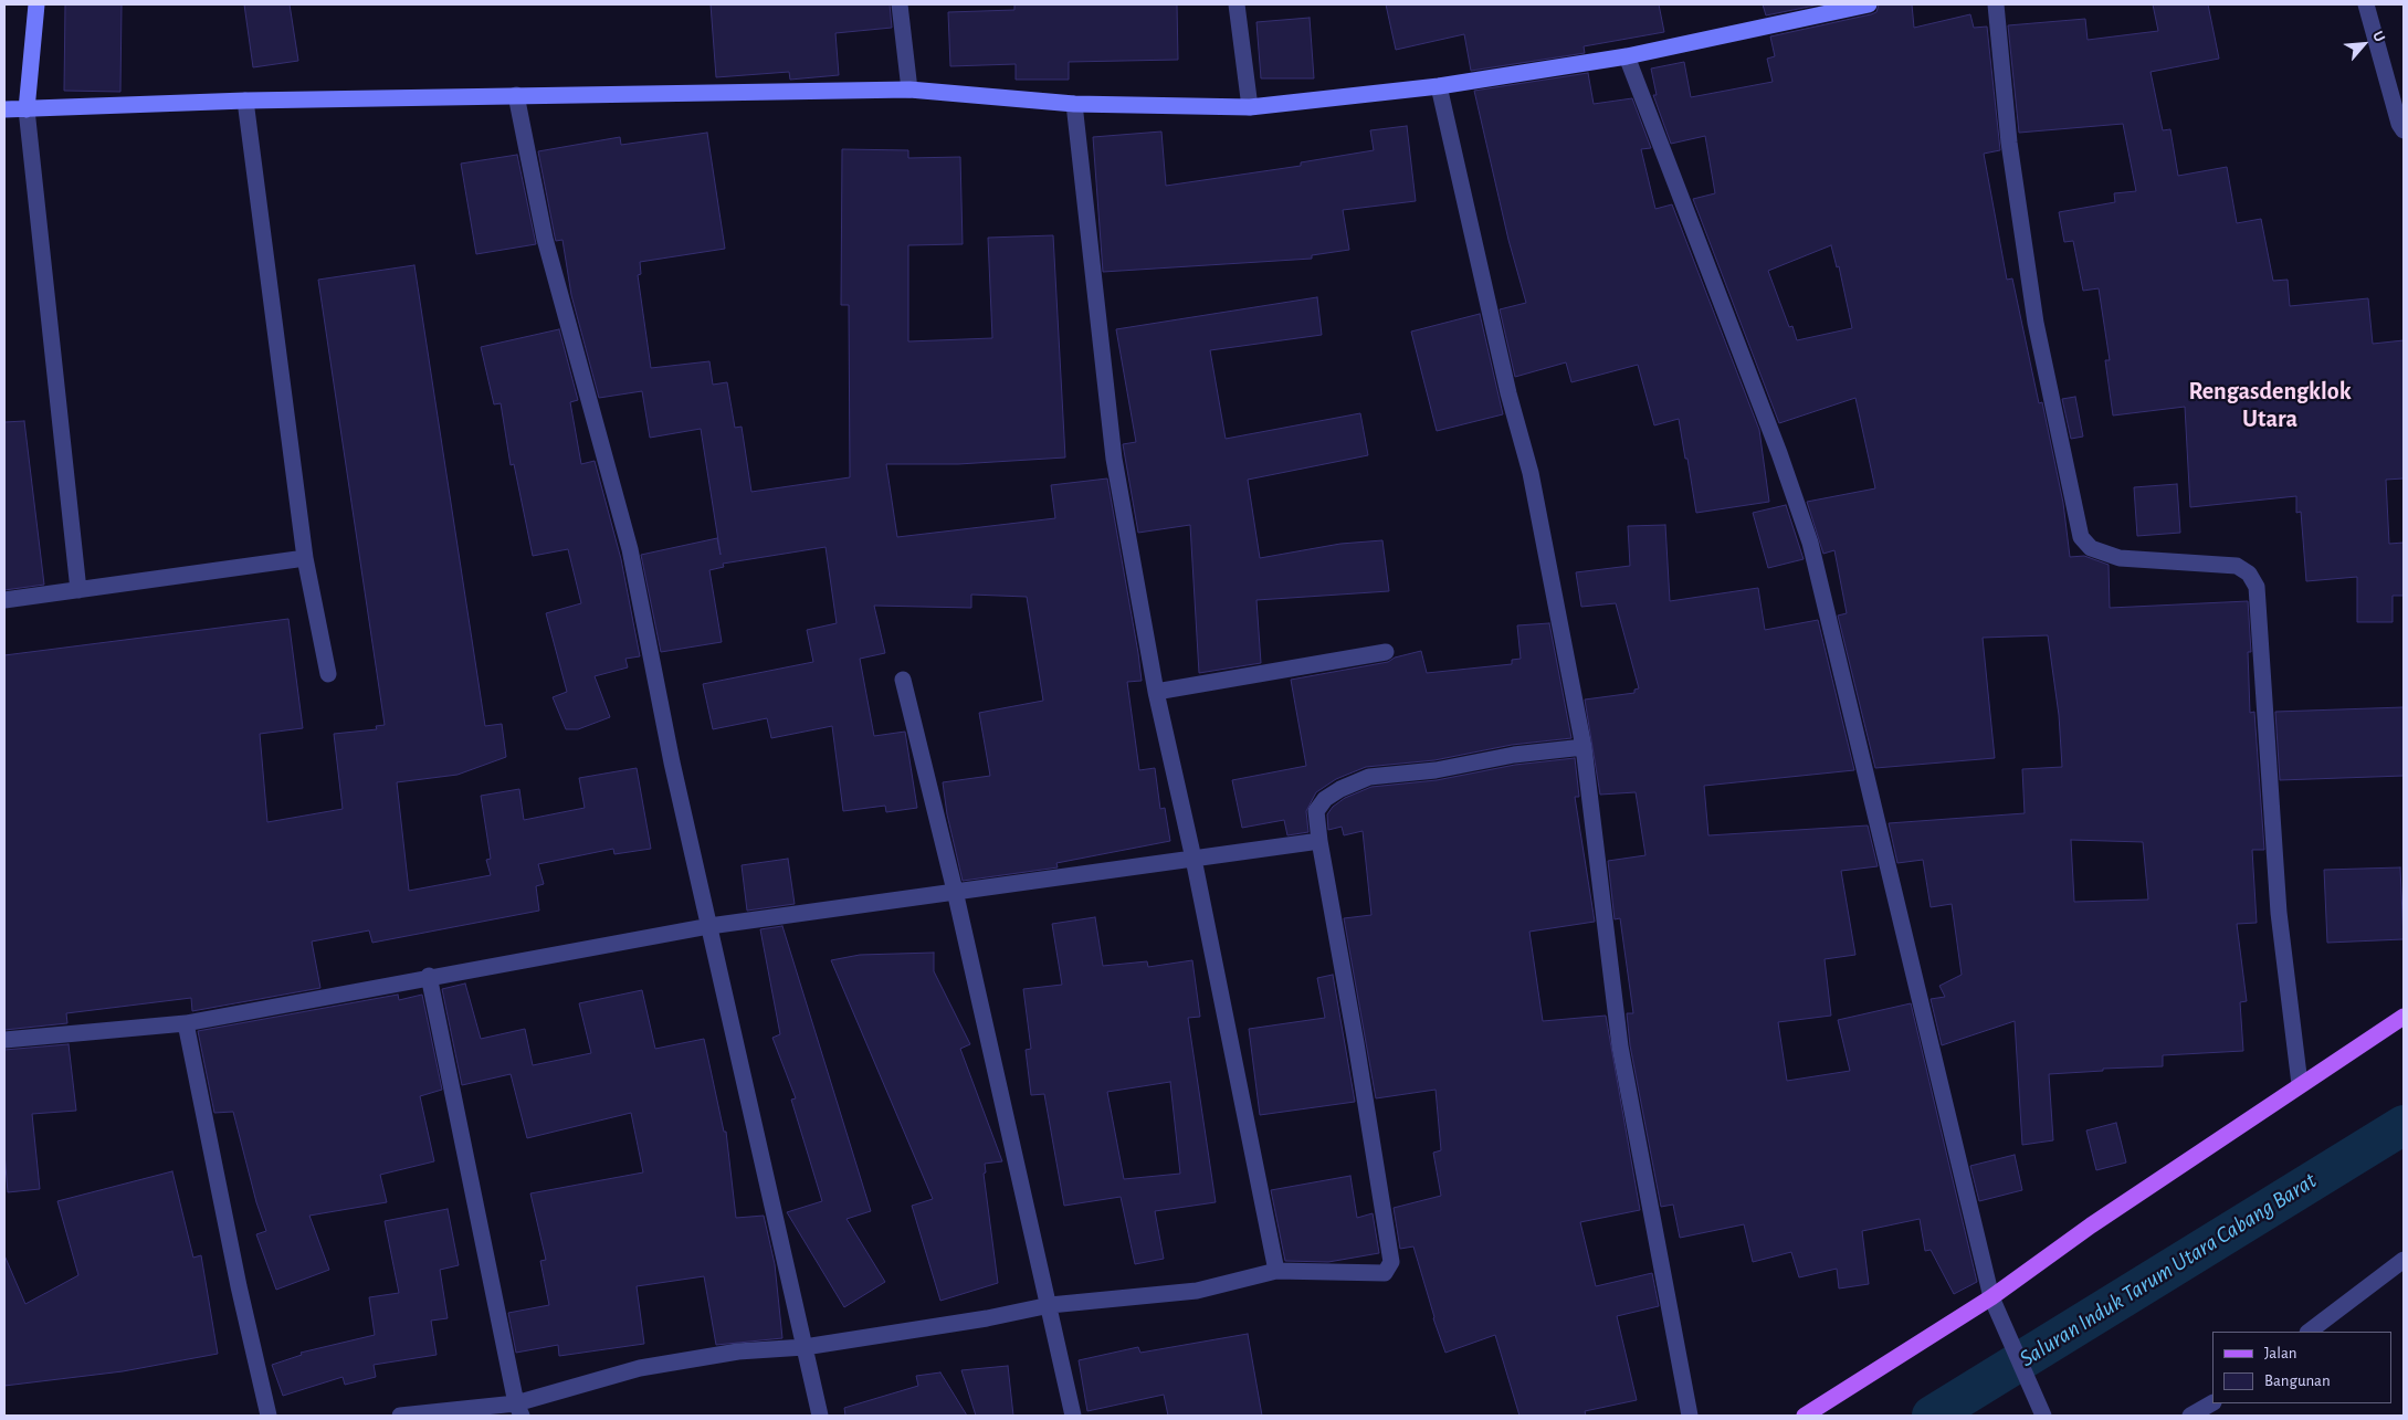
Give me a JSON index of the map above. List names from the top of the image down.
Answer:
{
  "districts": ["Rengasdengklok Utara"],
  "water": ["Saluran Induk Tarum Utara Cabang Barat"],
  "legend": ["Jalan", "Bangunan"],
  "north": "top right"
}
